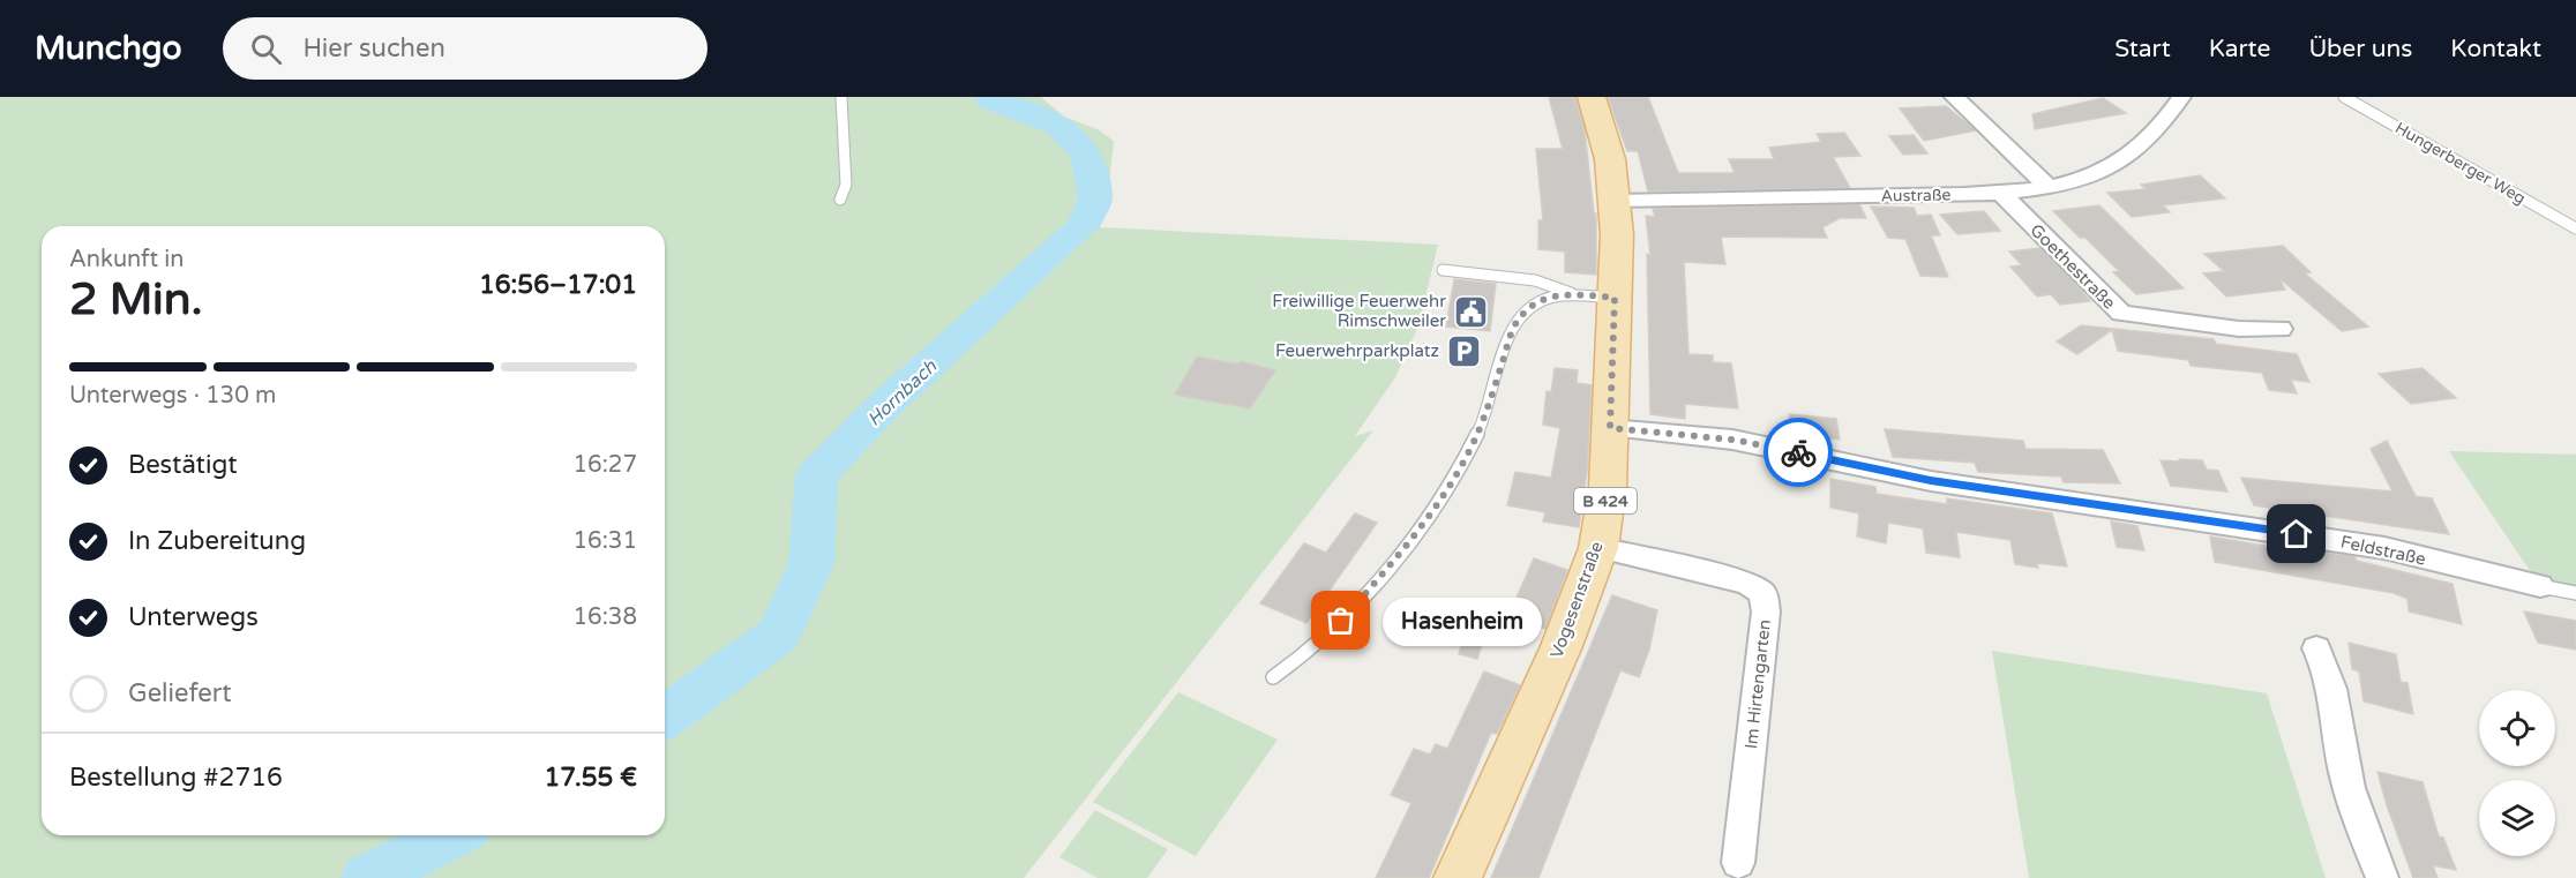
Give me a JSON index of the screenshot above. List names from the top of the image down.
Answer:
{
  "streets": {
    "main road": ["B 424", "Vogesenstraße"],
    "street": [
      "Austraße",
      "Goethestraße",
      "Feldstraße",
      "Im Hirtengarten"
    ],
    "lane": ["Hungerberger Weg"]
  },
  "crossings": [
    ["Austraße", "Goethestraße"],
    ["Austraße", "Vogesenstraße"],
    ["Feldstraße", "Vogesenstraße"],
    ["Vogesenstraße", "Im Hirtengarten"]
  ],
  "water": ["Hornbach"],
  "places": {
    "public building": ["Freiwillige Feuerwehr Rimschweiler"],
    "parking": ["Feuerwehrparkplatz"],
    "other": ["Hasenheim"]
  },
  "page": {
    "header": "Munchgo",
    "search": "Hier suchen",
    "nav": [
      "Start",
      "Karte",
      "Über uns",
      "Kontakt"
    ],
    "heading": ["2 Min.", "Ankunft in", "16:56–17:01"],
    "panel": ["Bestellung #2716", "17.55 €"],
    "bar": "Unterwegs · 130 m",
    "list": [
      ["Bestätigt", "16:27"],
      ["In Zubereitung", "16:31"],
      ["Unterwegs", "16:38"],
      "Geliefert"
    ],
    "bubble": "Hasenheim"
  }
}
